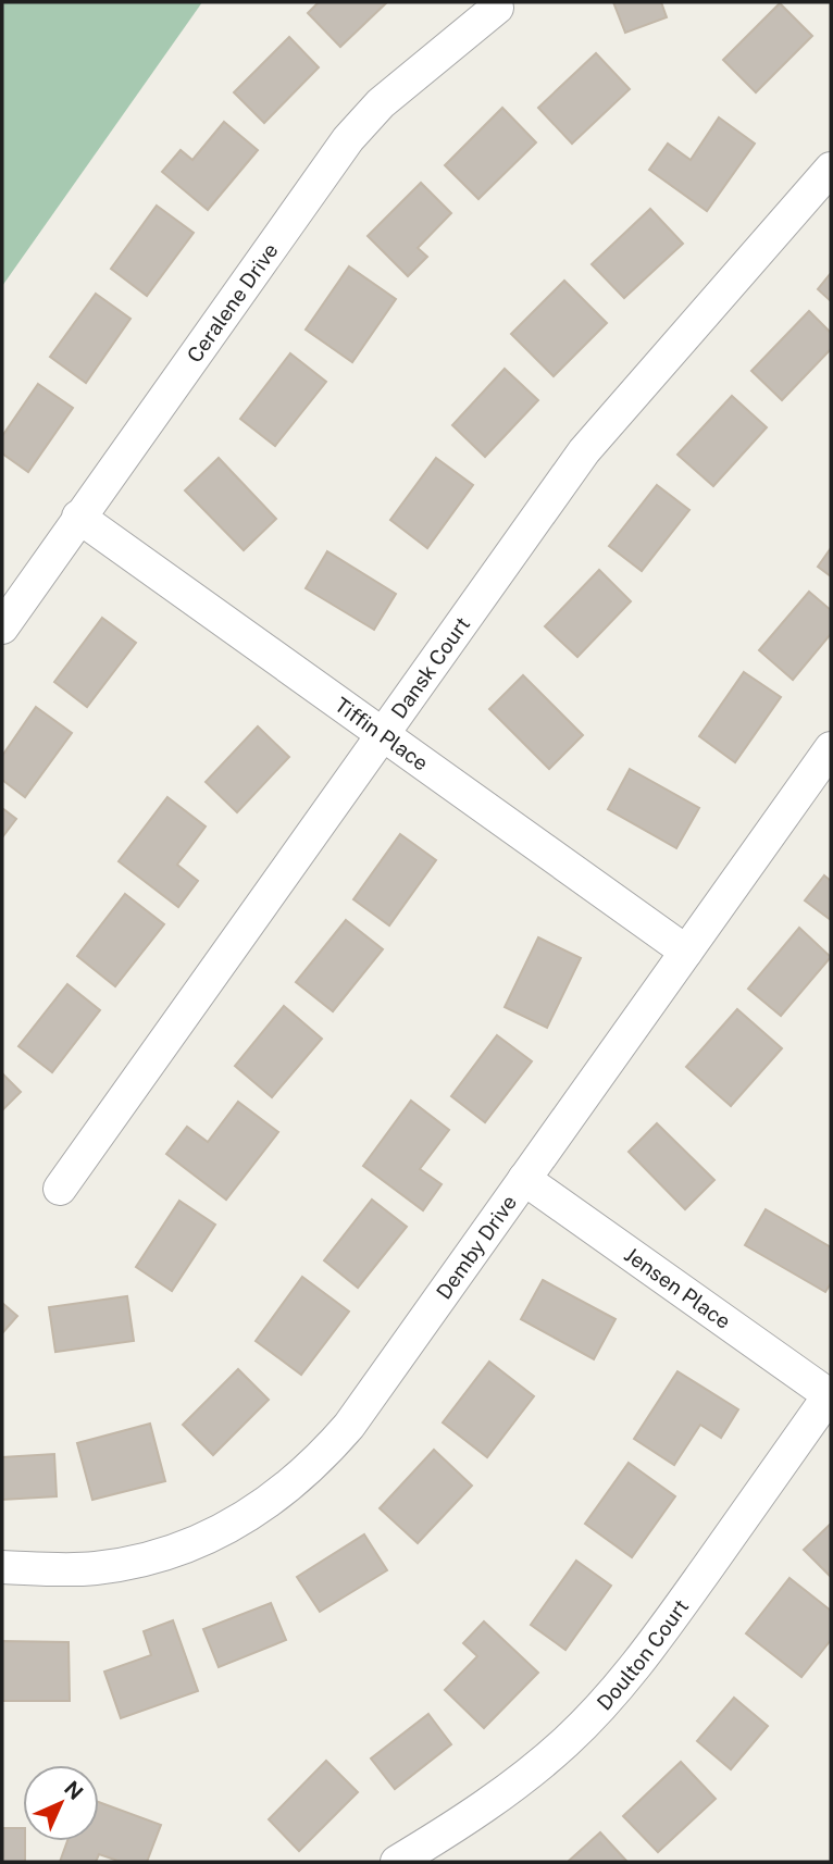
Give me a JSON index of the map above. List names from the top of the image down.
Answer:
{
  "streets": {
    "street": [
      "Ceralene Drive",
      "Dansk Court",
      "Tiffin Place",
      "Demby Drive",
      "Jensen Place",
      "Doulton Court"
    ]
  },
  "crossings": [
    ["Ceralene Drive", "Tiffin Place"],
    ["Dansk Court", "Tiffin Place"],
    ["Tiffin Place", "Demby Drive"],
    ["Demby Drive", "Jensen Place"],
    ["Jensen Place", "Doulton Court"]
  ],
  "north": "top right"
}
